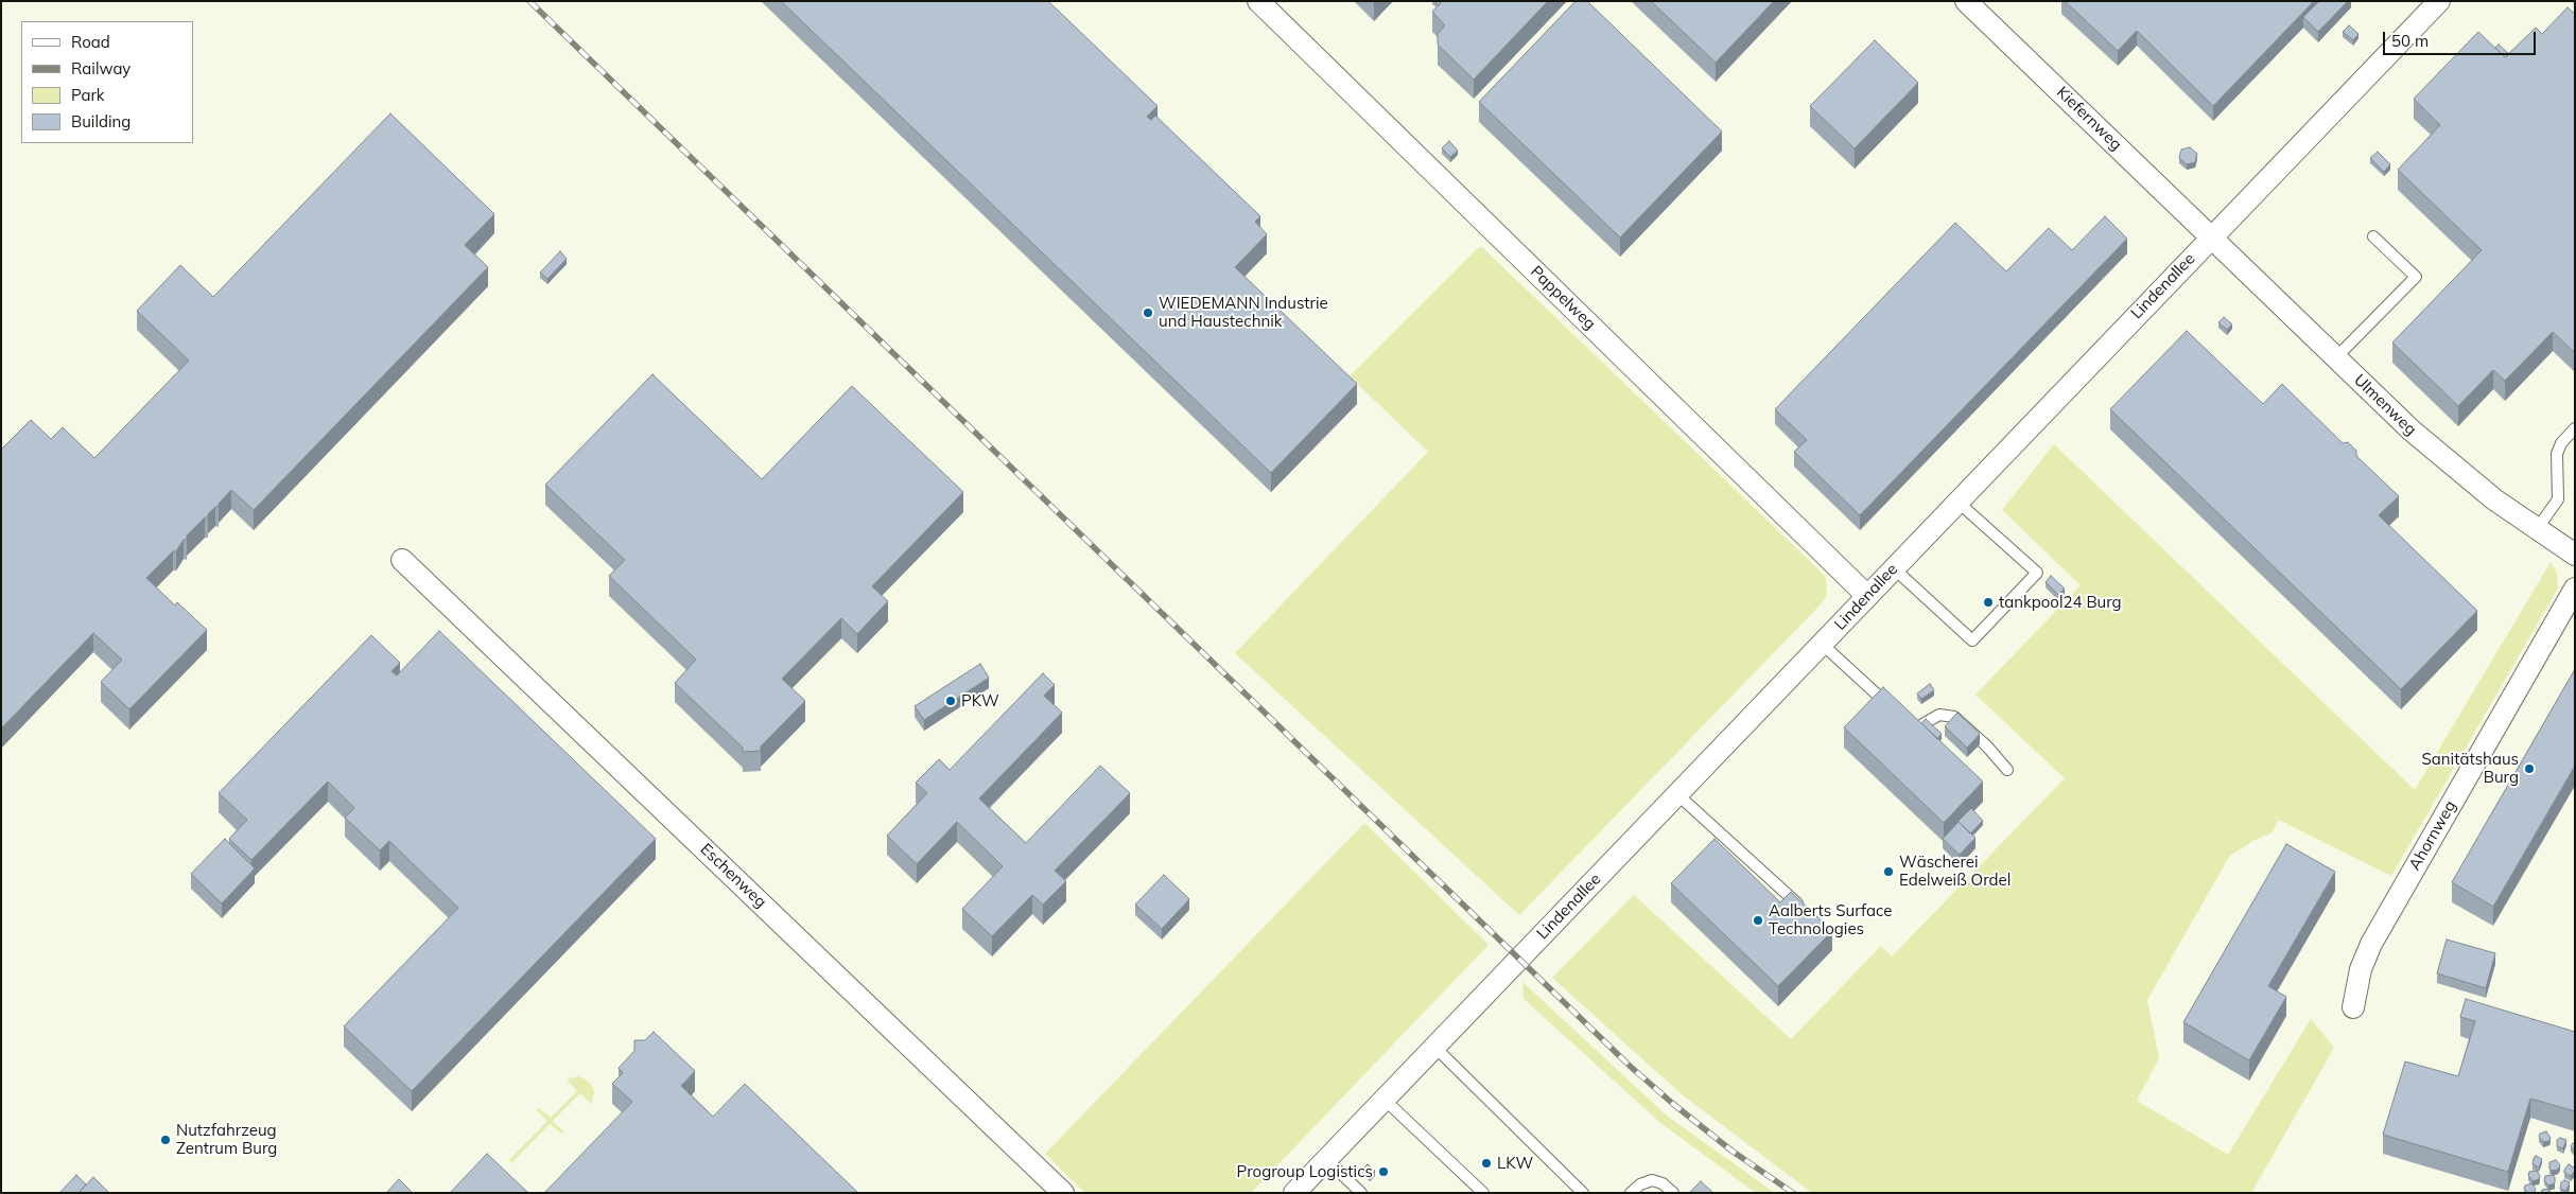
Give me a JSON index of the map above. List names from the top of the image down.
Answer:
{
  "streets": {
    "street": [
      "Kiefernweg",
      "Lindenallee",
      "Pappelweg",
      "Ulmenweg",
      "Ahornweg",
      "Eschenweg"
    ]
  },
  "crossings": [
    ["Kiefernweg", "Lindenallee"],
    ["Kiefernweg", "Ulmenweg"],
    ["Lindenallee", "Pappelweg"],
    ["Lindenallee", "Ulmenweg"]
  ],
  "places": [
    "WIEDEMANN Industrie und Haustechnik",
    "tankpool24 Burg",
    "PKW",
    "Sanitätshaus Burg",
    "Wäscherei Edelweiß Ordel",
    "Aalberts Surface Technologies",
    "Nutzfahrzeug Zentrum Burg",
    "LKW",
    "Progroup Logistics"
  ],
  "legend": [
    "Road",
    "Railway",
    "Park",
    "Building"
  ],
  "scale_bar": "50 m"
}
